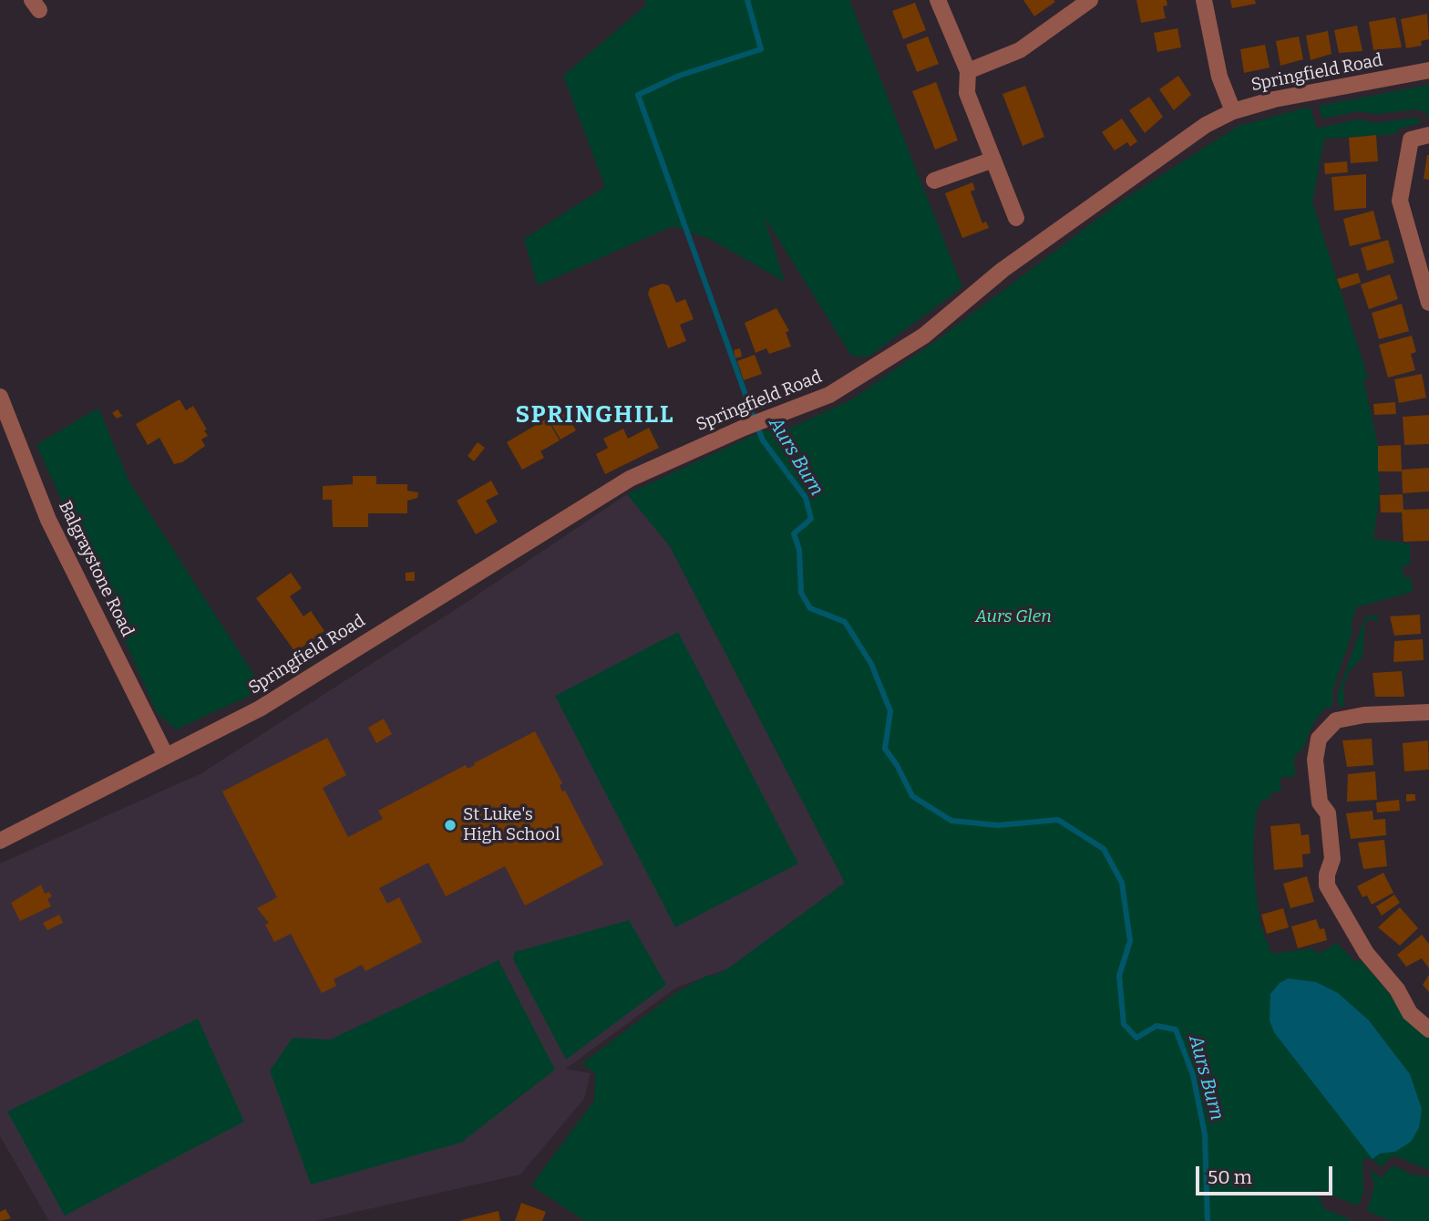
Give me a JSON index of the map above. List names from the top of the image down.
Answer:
{
  "streets": {
    "street": ["Springfield Road", "Balgraystone Road"]
  },
  "crossings": [
    ["Springfield Road", "Balgraystone Road"]
  ],
  "districts": ["SPRINGHILL"],
  "water": ["Aurs Burn"],
  "parks": ["Aurs Glen"],
  "places": ["St Luke's High School"],
  "scale_bar": "50 m"
}
